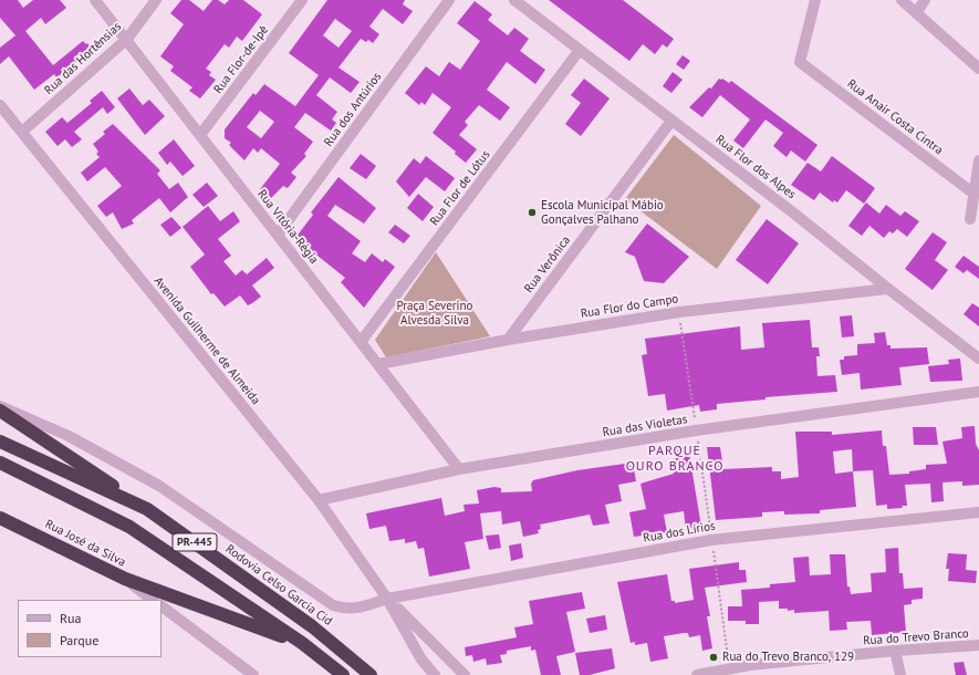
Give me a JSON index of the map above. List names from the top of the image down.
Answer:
{
  "streets": {
    "highway": ["PR-445", "Rua José da Silva", "Rodovia Celso Garcia Cid"],
    "street": [
      "Rua das Hortênsias",
      "Rua Flor-de-Ipê",
      "Rua dos Antúrios",
      "Rua Anair Costa Cintra",
      "Rua Flor dos Alpes",
      "Rua Flor de Lótus",
      "Rua Vitória-Régia",
      "Rua Verônica",
      "Rua Flor do Campo",
      "Avenida Guilherme de Almeida",
      "Rua das Violetas",
      "Rua dos Lírios",
      "Rua do Trevo Branco"
    ]
  },
  "crossings": [
    ["Rua das Hortênsias", "Rua Vitória-Régia"],
    ["Rua das Hortênsias", "Avenida Guilherme de Almeida"],
    ["Rua Flor-de-Ipê", "Rua Vitória-Régia"],
    ["Rua dos Antúrios", "Rua Vitória-Régia"],
    ["Rua Flor dos Alpes", "Rua Flor de Lótus"],
    ["Rua Flor dos Alpes", "Rua Verônica"],
    ["Rua Flor dos Alpes", "Rua Flor do Campo"],
    ["Rua Flor de Lótus", "Rua Vitória-Régia"],
    ["Rua Vitória-Régia", "Rua Flor do Campo"],
    ["Rua Vitória-Régia", "Rua das Violetas"],
    ["Rua Verônica", "Rua Flor do Campo"],
    ["Avenida Guilherme de Almeida", "Rua das Violetas"],
    ["Avenida Guilherme de Almeida", "Rua dos Lírios"]
  ],
  "districts": ["PARQUE OURO BRANCO"],
  "parks": ["Praça Severino Alvesda Silva"],
  "places": ["Escola Municipal Mábio Gonçalves Palhano", "Rua do Trevo Branco, 129"],
  "legend": ["Rua", "Parque"]
}
